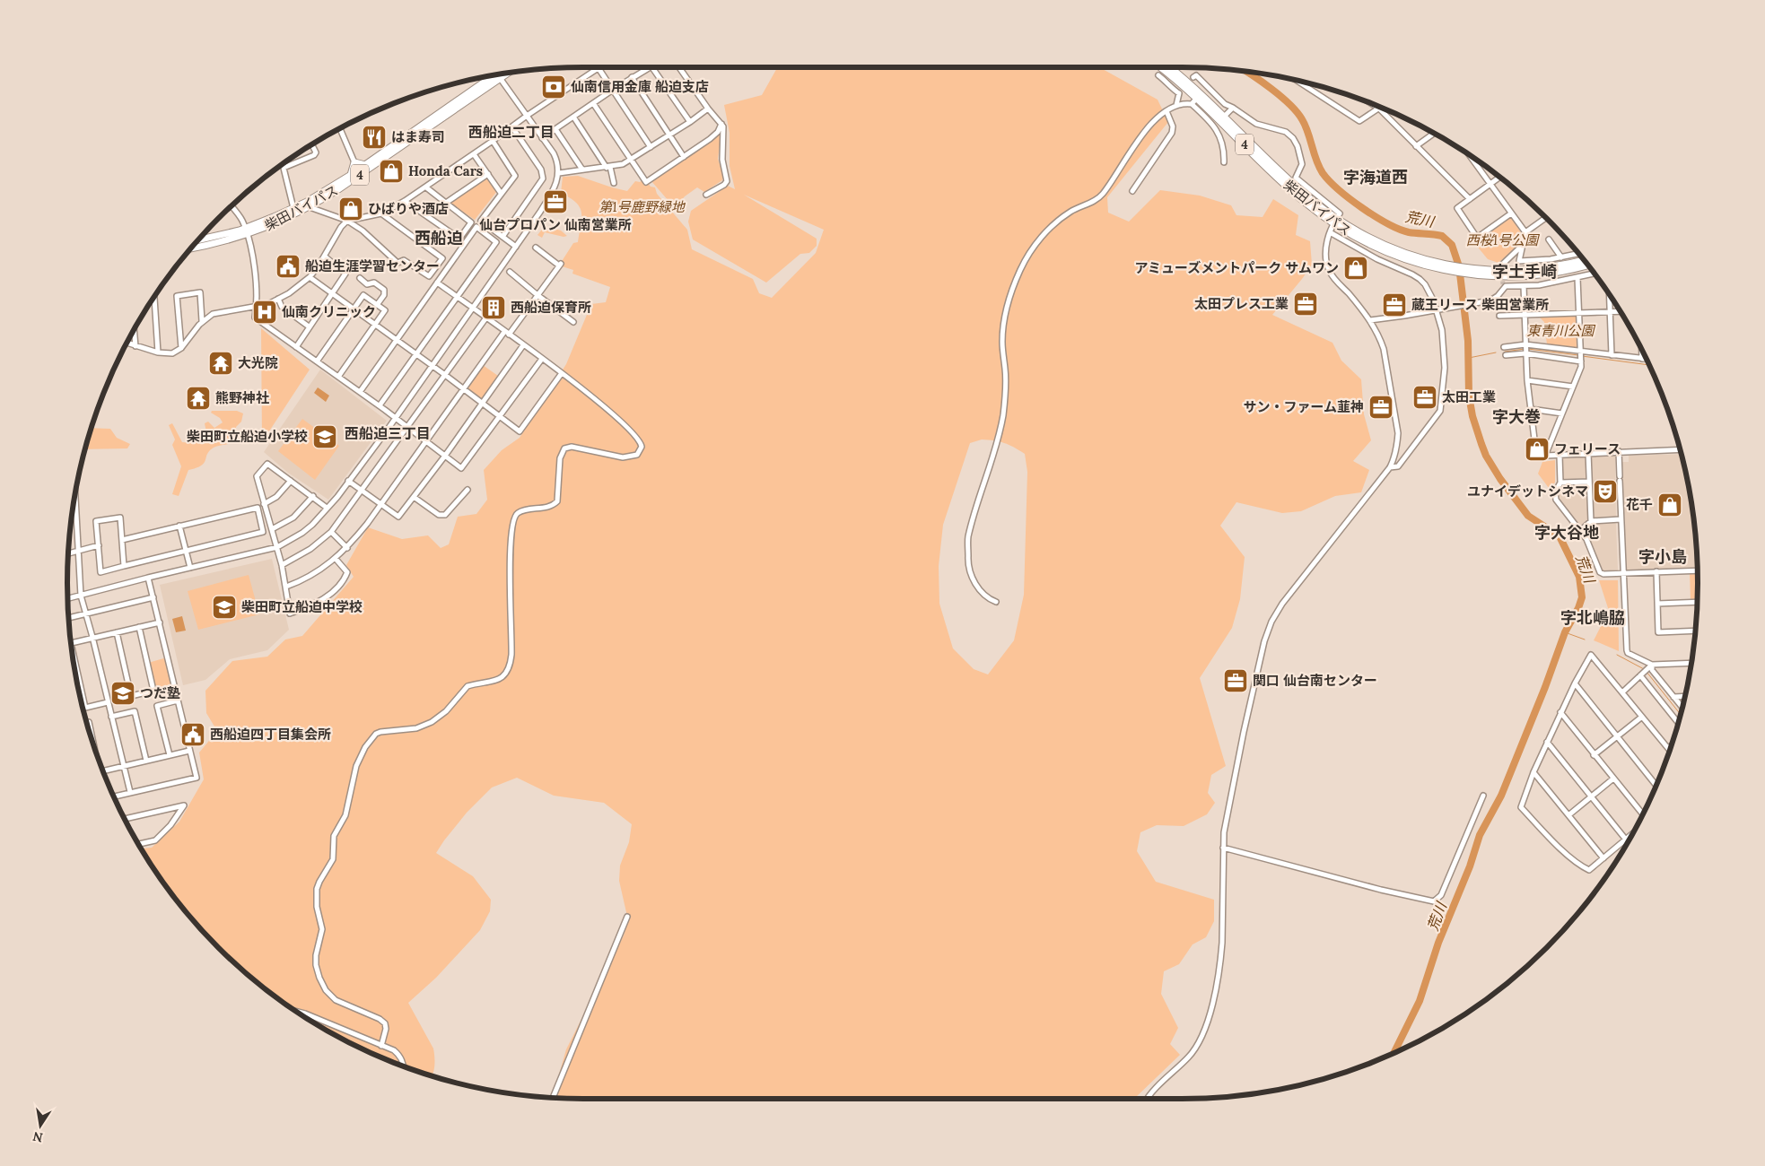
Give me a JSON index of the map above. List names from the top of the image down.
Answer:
{
  "streets": {
    "highway": ["4", "柴田バイパス"]
  },
  "districts": [
    "西船迫二丁目",
    "字海道西",
    "西船迫",
    "字土手崎",
    "字大巻",
    "西船迫三丁目",
    "字大谷地",
    "字小島",
    "字北嶋脇"
  ],
  "water": ["荒川"],
  "parks": ["第1号鹿野緑地", "西桜1号公園", "東青川公園"],
  "places": {
    "bank": ["仙南信用金庫 船迫支店"],
    "restaurant": ["はま寿司"],
    "shop": [
      "Honda Cars",
      "ひばりや酒店",
      "アミューズメントパーク サムワン",
      "フェリース",
      "花千"
    ],
    "office": [
      "仙台プロパン 仙南営業所",
      "太田プレス工業",
      "蔵王リース 柴田営業所",
      "太田工業",
      "サン・ファーム韮神",
      "関口 仙台南センター"
    ],
    "public building": ["船迫生涯学習センター", "西船迫四丁目集会所"],
    "building": ["西船迫保育所"],
    "hospital": ["仙南クリニック"],
    "temple": ["大光院", "熊野神社"],
    "school or university": ["柴田町立船迫小学校", "柴田町立船迫中学校", "つだ塾"],
    "theatre": ["ユナイデットシネマ"]
  },
  "north": "bottom"
}
